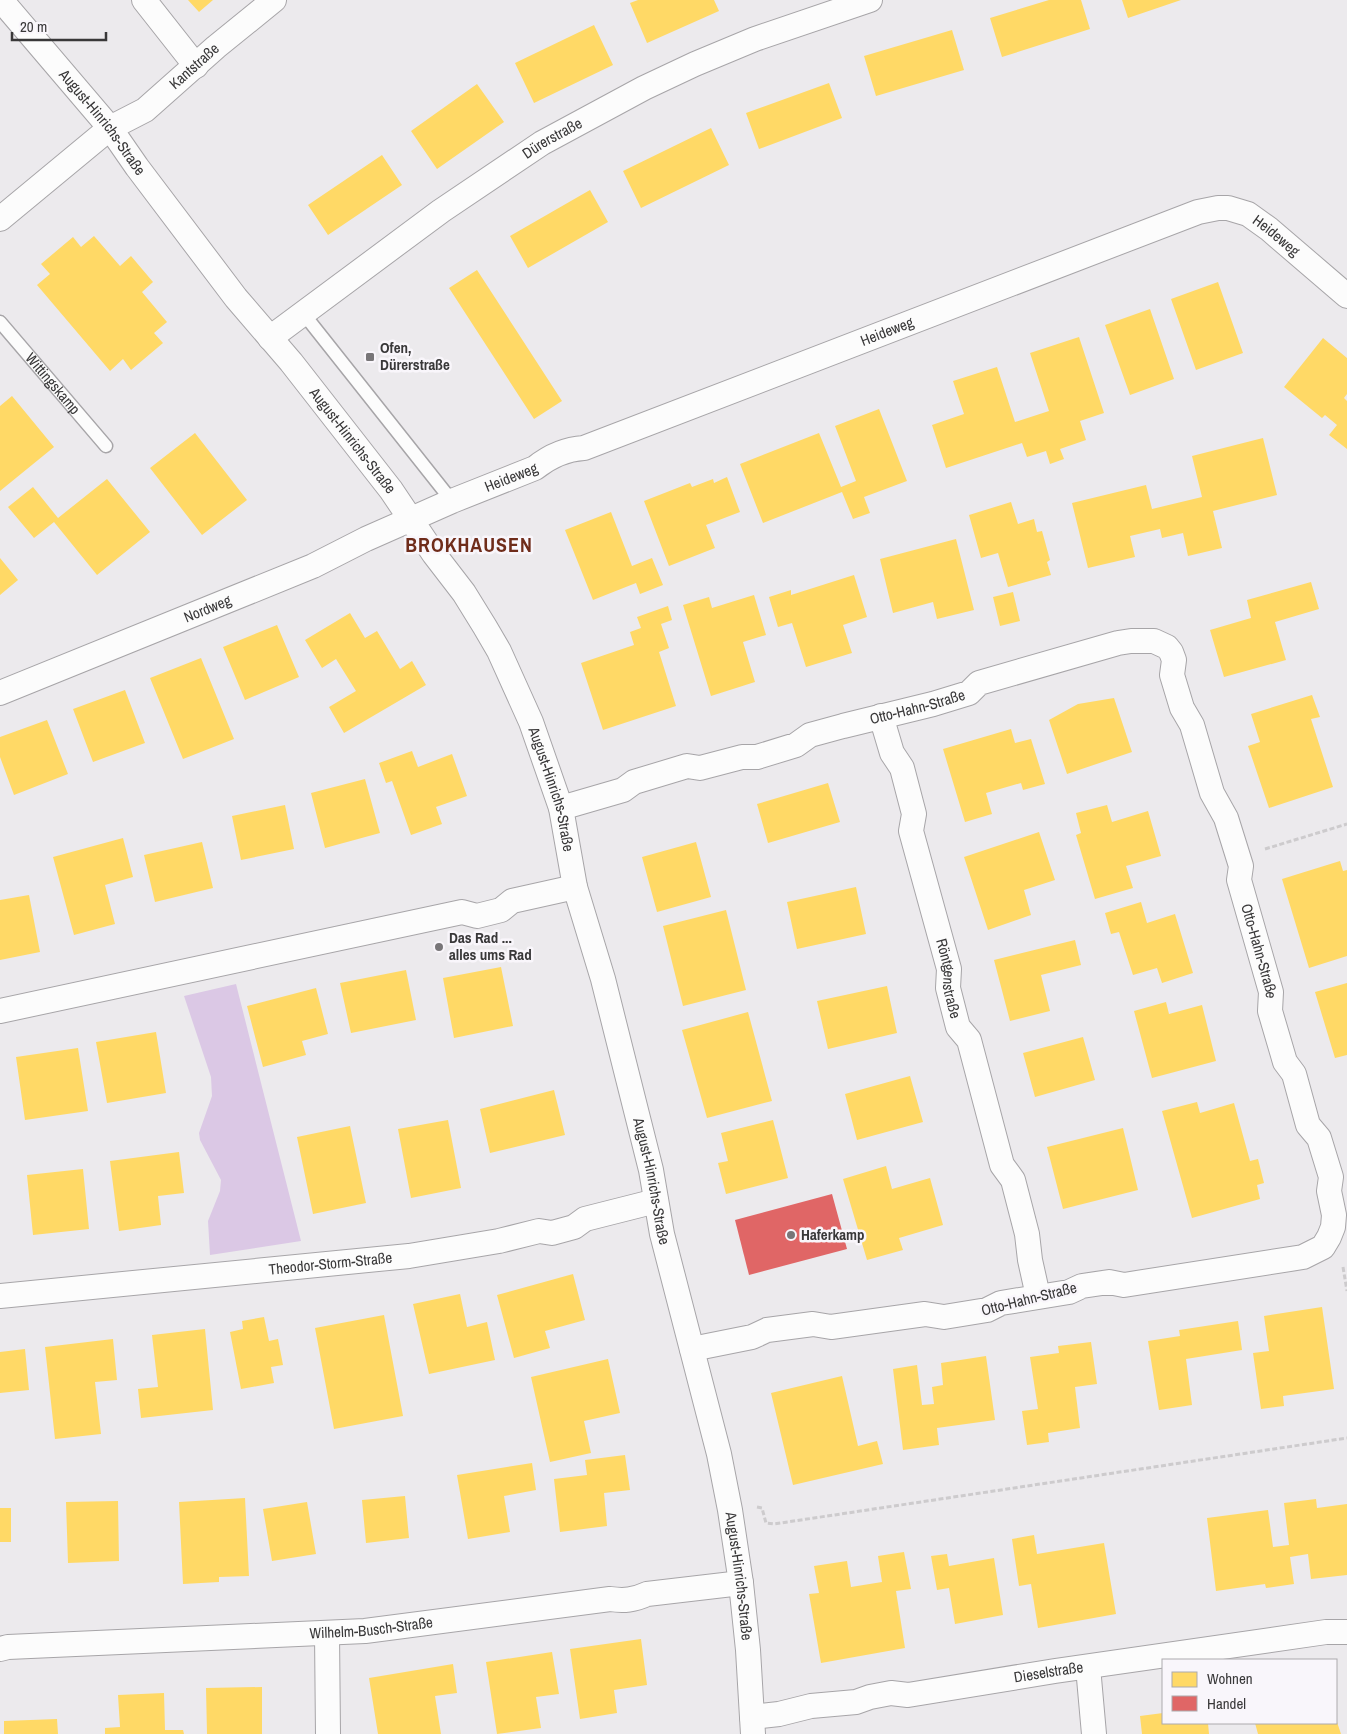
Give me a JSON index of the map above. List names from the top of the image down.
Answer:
{
  "streets": {
    "street": [
      "Kantstraße",
      "August-Hinrichs-Straße",
      "Dürerstraße",
      "Heideweg",
      "Nordweg",
      "Otto-Hahn-Straße",
      "Röntgenstraße",
      "Theodor-Storm-Straße",
      "Wilhelm-Busch-Straße",
      "Dieselstraße"
    ],
    "lane": ["Wittingskamp"]
  },
  "crossings": [
    ["Kantstraße", "August-Hinrichs-Straße"],
    ["August-Hinrichs-Straße", "Dürerstraße"],
    ["August-Hinrichs-Straße", "Heideweg"],
    ["August-Hinrichs-Straße", "Nordweg"],
    ["August-Hinrichs-Straße", "Otto-Hahn-Straße"],
    ["August-Hinrichs-Straße", "Theodor-Storm-Straße"],
    ["August-Hinrichs-Straße", "Wilhelm-Busch-Straße"],
    ["August-Hinrichs-Straße", "Dieselstraße"],
    ["Heideweg", "Nordweg"],
    ["Otto-Hahn-Straße", "Röntgenstraße"]
  ],
  "districts": ["BROKHAUSEN"],
  "places": {
    "transit": ["Ofen, Dürerstraße"],
    "other": ["Das Rad ... alles ums Rad", "Haferkamp"]
  },
  "legend": ["Wohnen", "Handel"],
  "scale_bar": "20 m"
}
